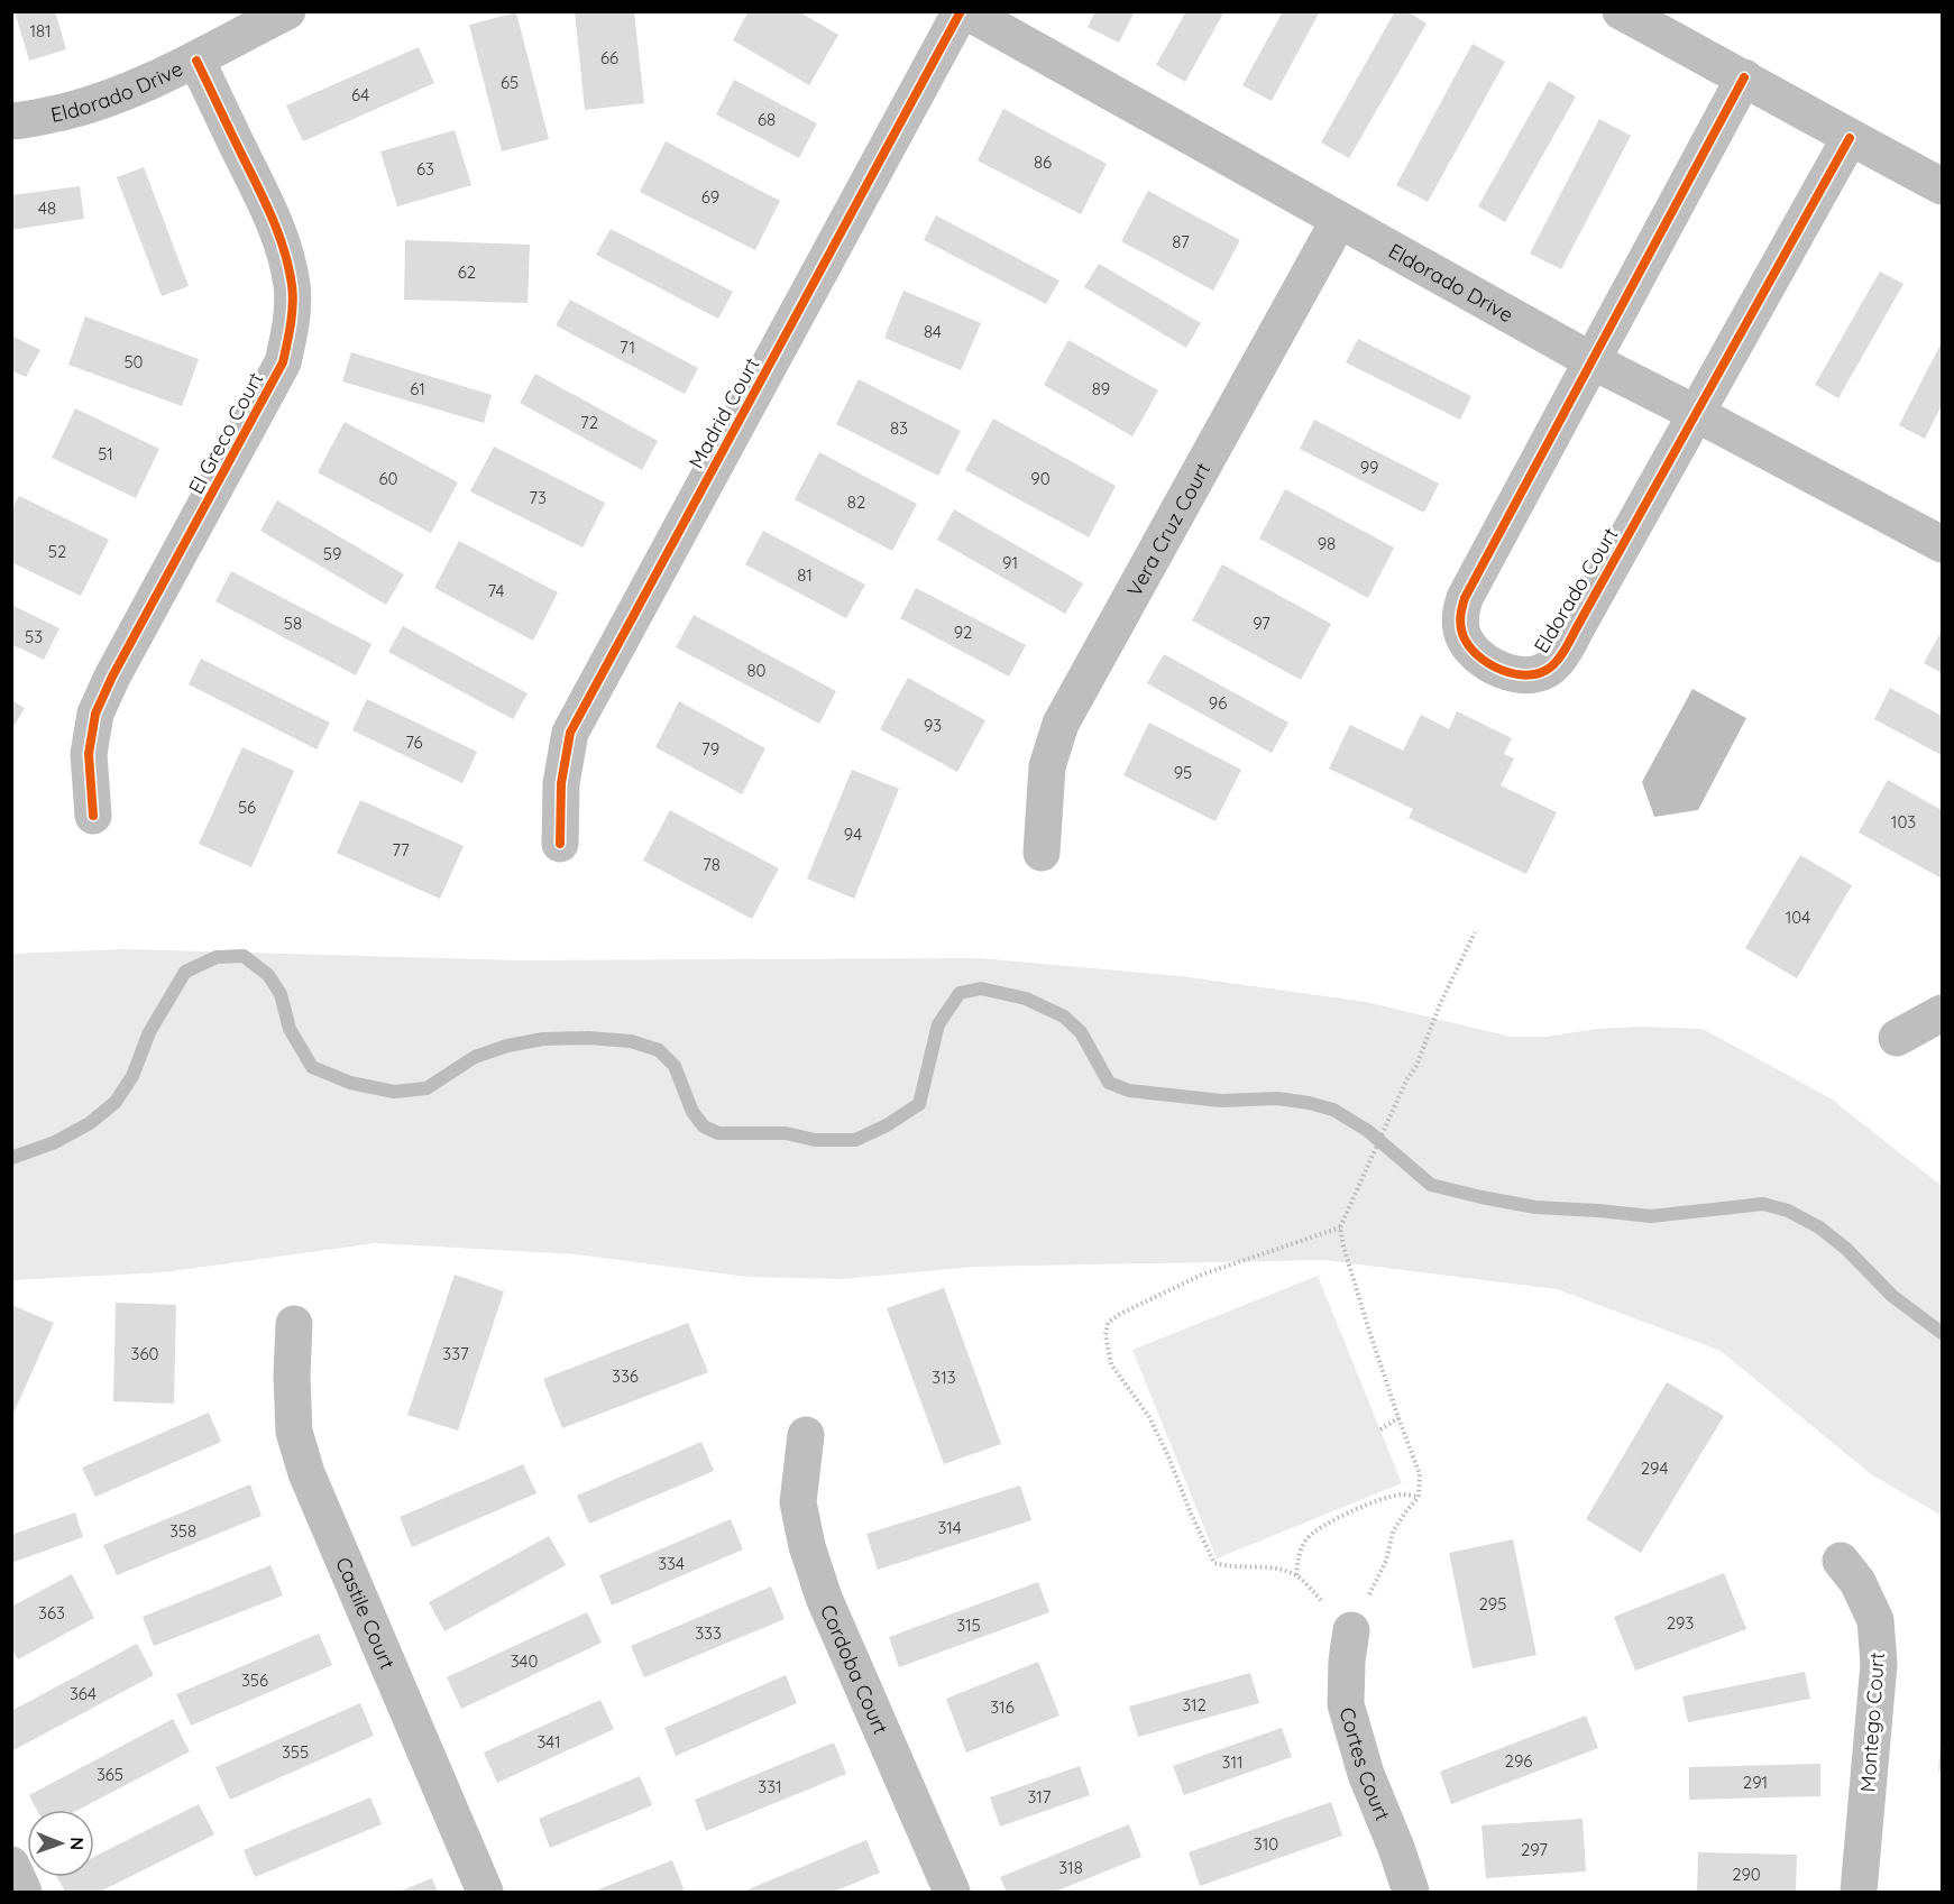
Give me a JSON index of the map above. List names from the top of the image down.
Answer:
{
  "streets": {
    "street": [
      "Eldorado Drive",
      "Madrid Court",
      "El Greco Court",
      "Vera Cruz Court",
      "Eldorado Court",
      "Castile Court",
      "Cordoba Court",
      "Montego Court",
      "Cortes Court"
    ]
  },
  "crossings": [
    ["Eldorado Drive", "Madrid Court"],
    ["Eldorado Drive", "El Greco Court"],
    ["Eldorado Drive", "Vera Cruz Court"],
    ["Eldorado Drive", "Eldorado Court"]
  ],
  "house_numbers": [
    "181",
    "66",
    "65",
    "64",
    "68",
    "86",
    "63",
    "69",
    "48",
    "87",
    "62",
    "84",
    "71",
    "50",
    "61",
    "89",
    "72",
    "83",
    "51",
    "99",
    "60",
    "90",
    "73",
    "82",
    "98",
    "52",
    "59",
    "91",
    "81",
    "74",
    "58",
    "97",
    "92",
    "53",
    "80",
    "96",
    "93",
    "76",
    "79",
    "95",
    "56",
    "103",
    "94",
    "77",
    "78",
    "104",
    "360",
    "337",
    "336",
    "313",
    "294",
    "314",
    "358",
    "334",
    "295",
    "363",
    "293",
    "315",
    "333",
    "340",
    "356",
    "364",
    "312",
    "316",
    "341",
    "355",
    "296",
    "311",
    "365",
    "291",
    "331",
    "317",
    "310",
    "297",
    "318",
    "290"
  ],
  "north": "right"
}
